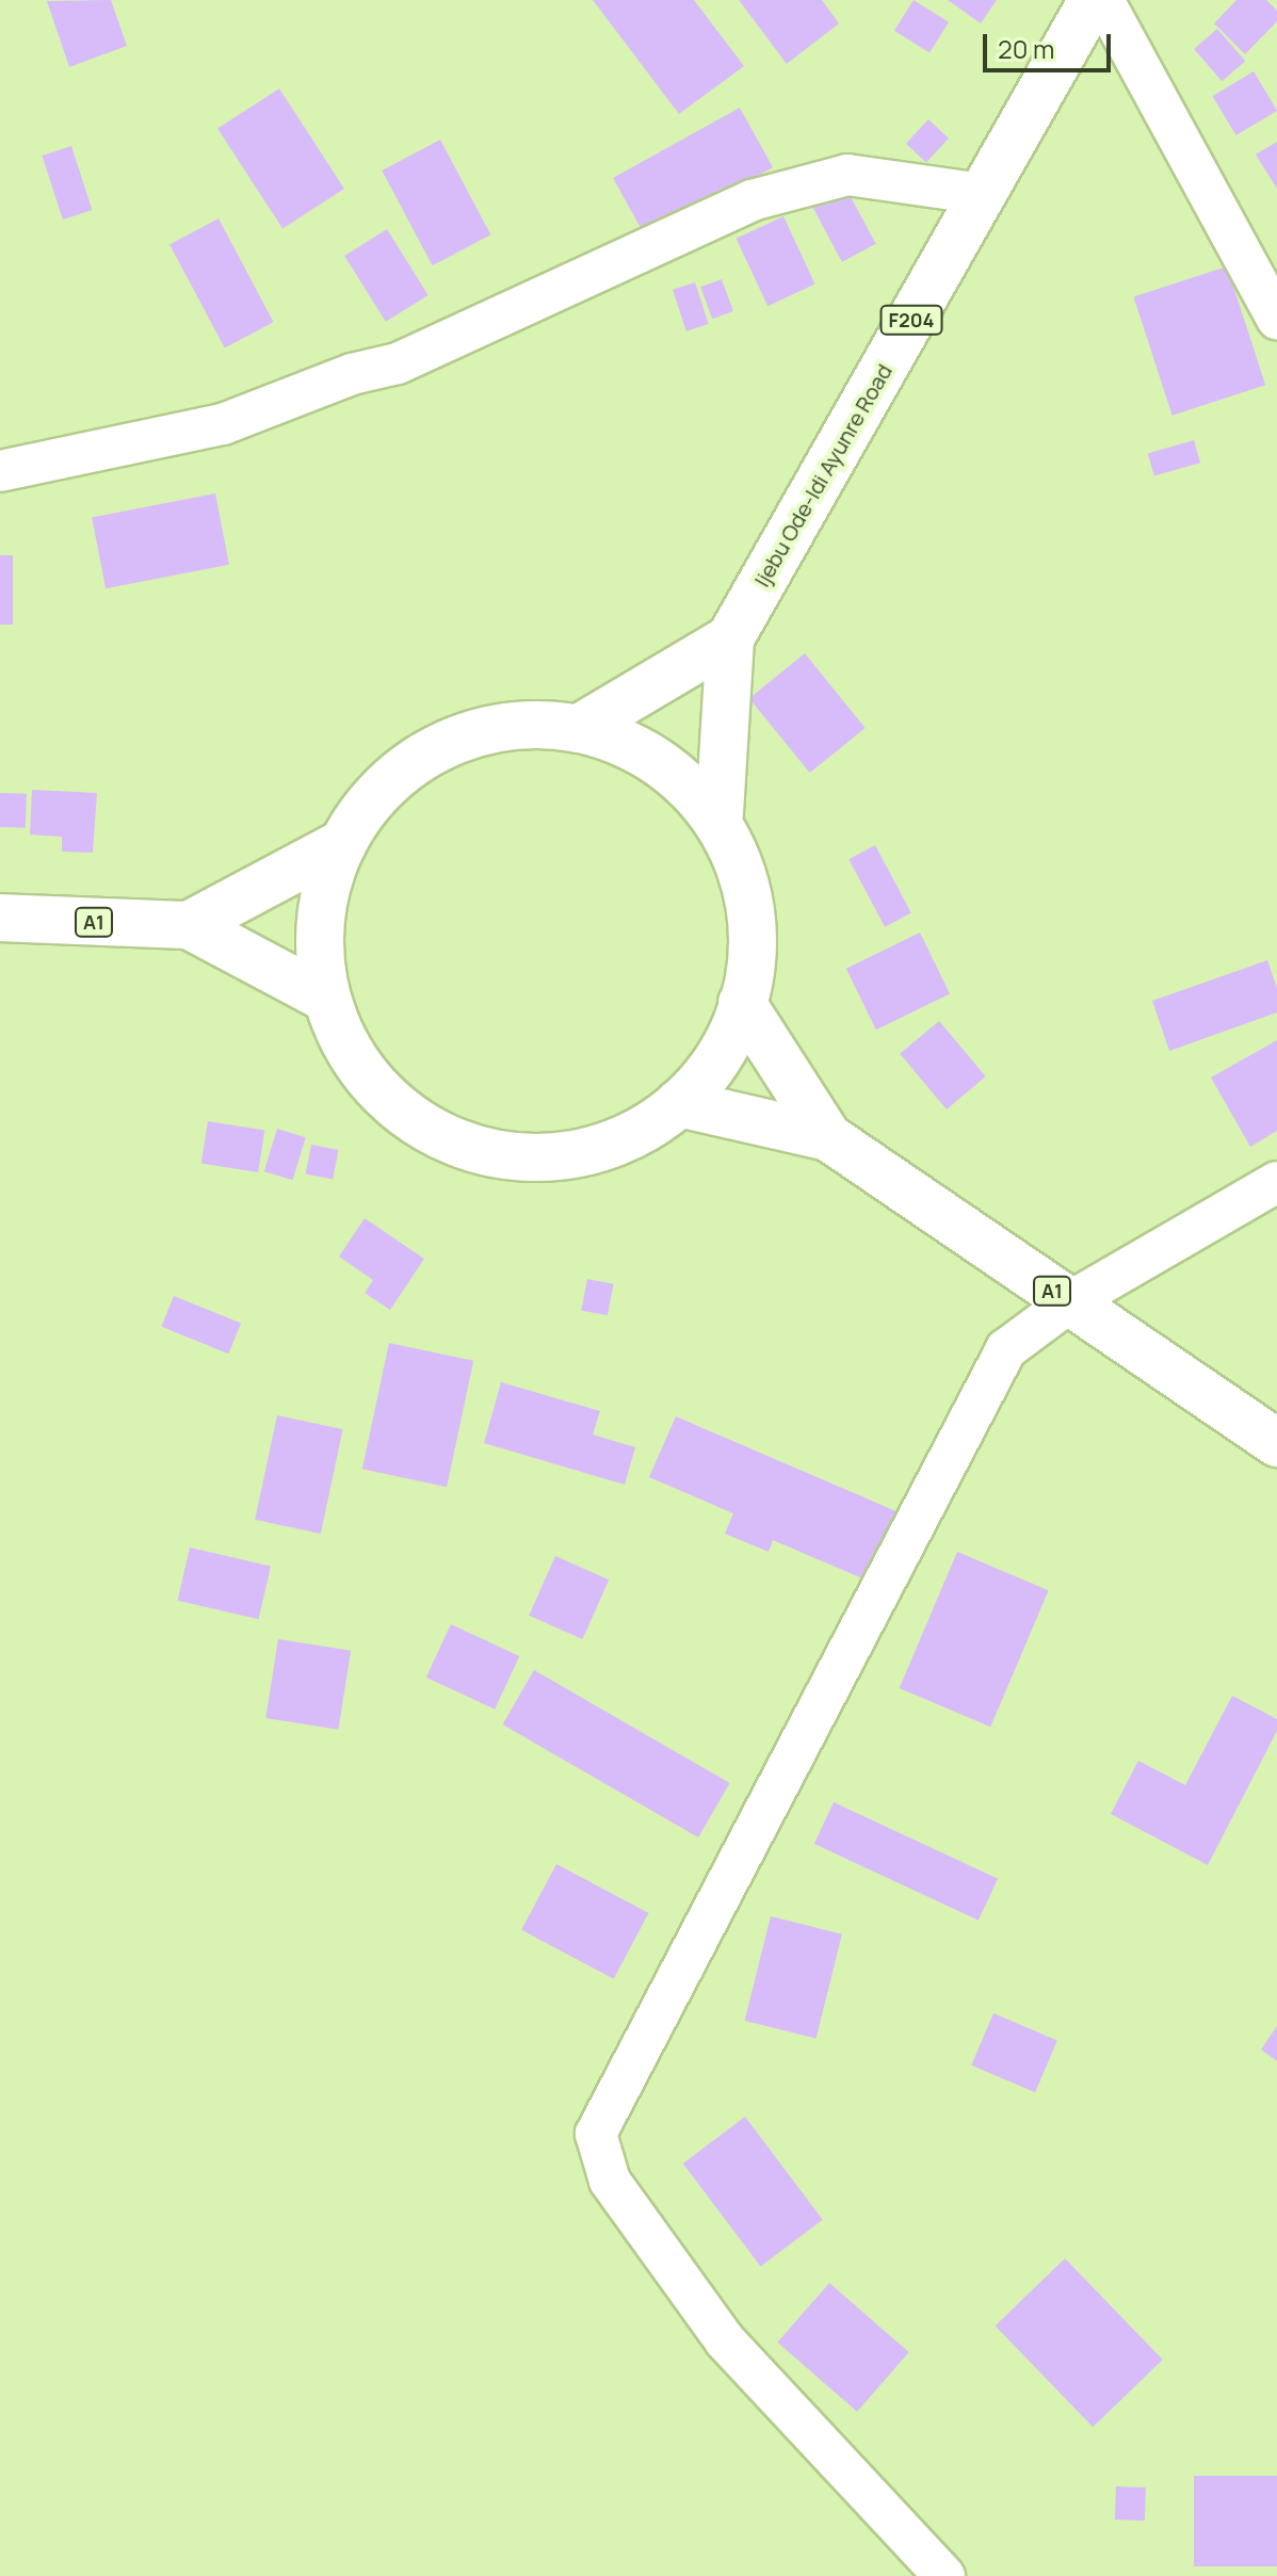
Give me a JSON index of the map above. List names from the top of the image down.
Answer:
{
  "streets": {
    "main road": ["F204", "Ijebu Ode-Idi Ayunre Road", "A1"]
  },
  "crossings": [
    ["F204", "Ijebu Ode-Idi Ayunre Road"]
  ],
  "scale_bar": "20 m"
}
